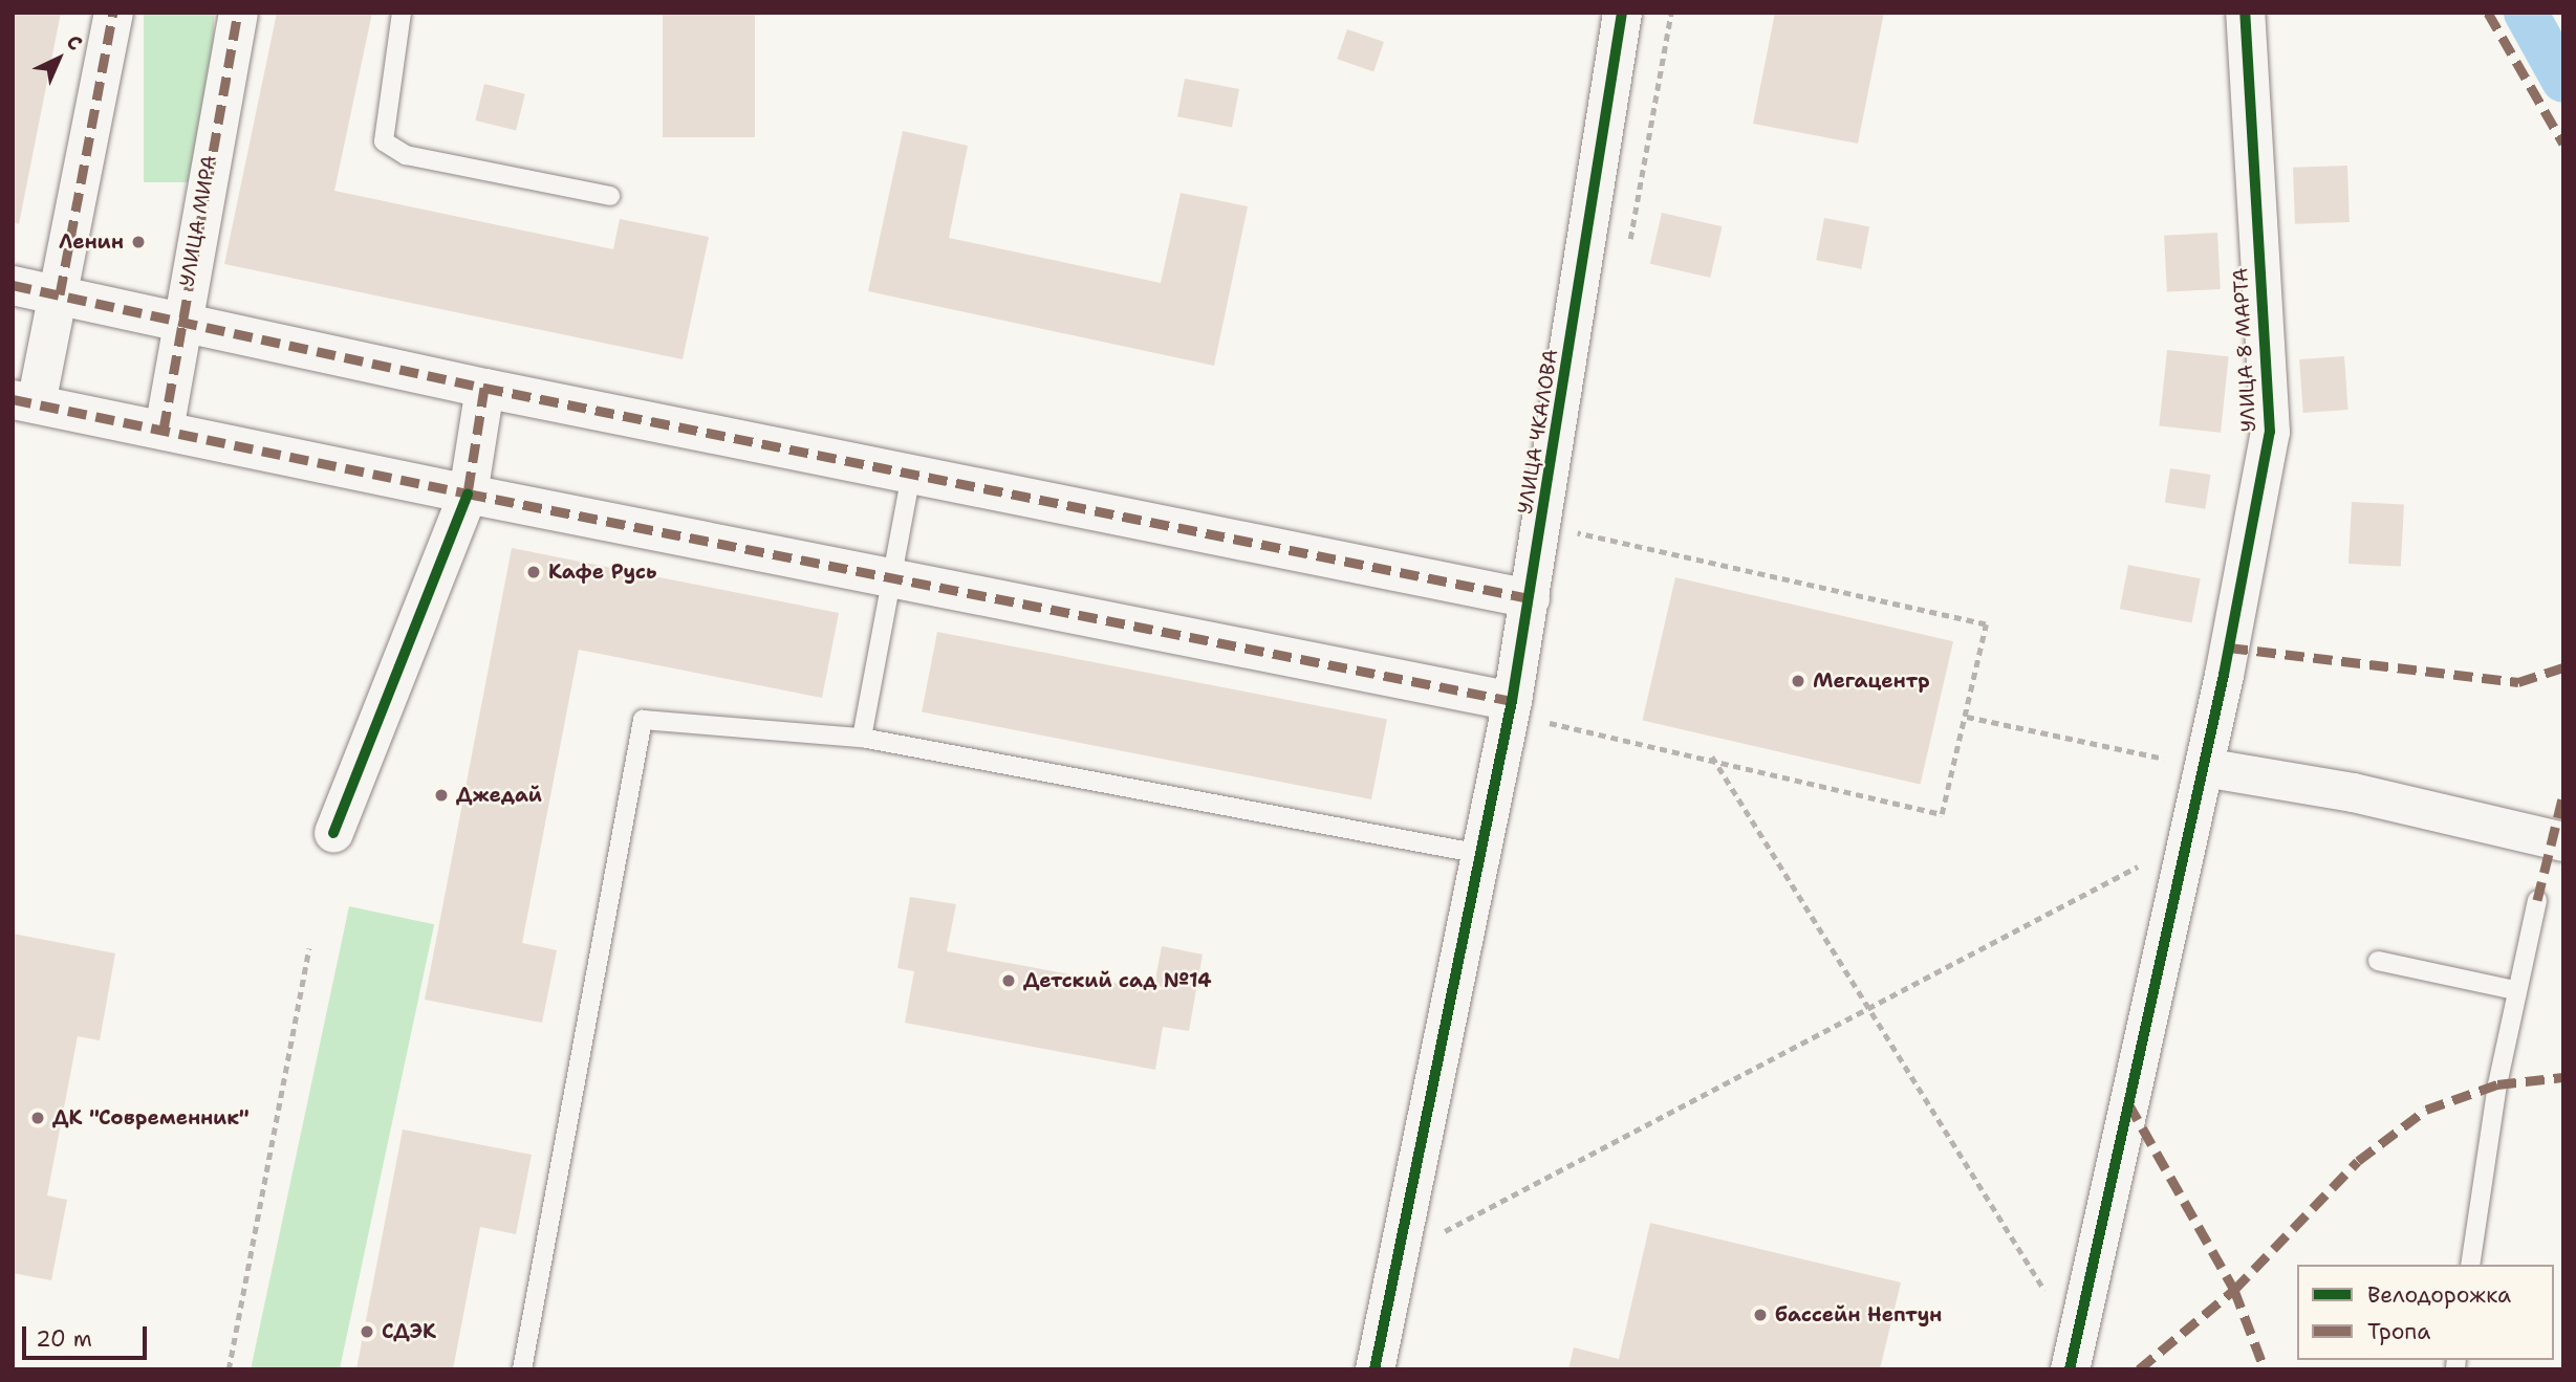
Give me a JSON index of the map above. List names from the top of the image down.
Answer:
{
  "streets": {
    "street": ["УЛИЦА МИРА", "УЛИЦА 8 МАРТА", "УЛИЦА ЧКАЛОВА"]
  },
  "places": [
    "Ленин",
    "Кафе Русь",
    "Мегацентр",
    "Джедай",
    "Детский сад №14",
    "ДК \"Современник\"",
    "бассейн Нептун",
    "СДЭК"
  ],
  "legend": ["Велодорожка", "Тропа"],
  "scale_bar": "20 m",
  "north": "top right"
}
